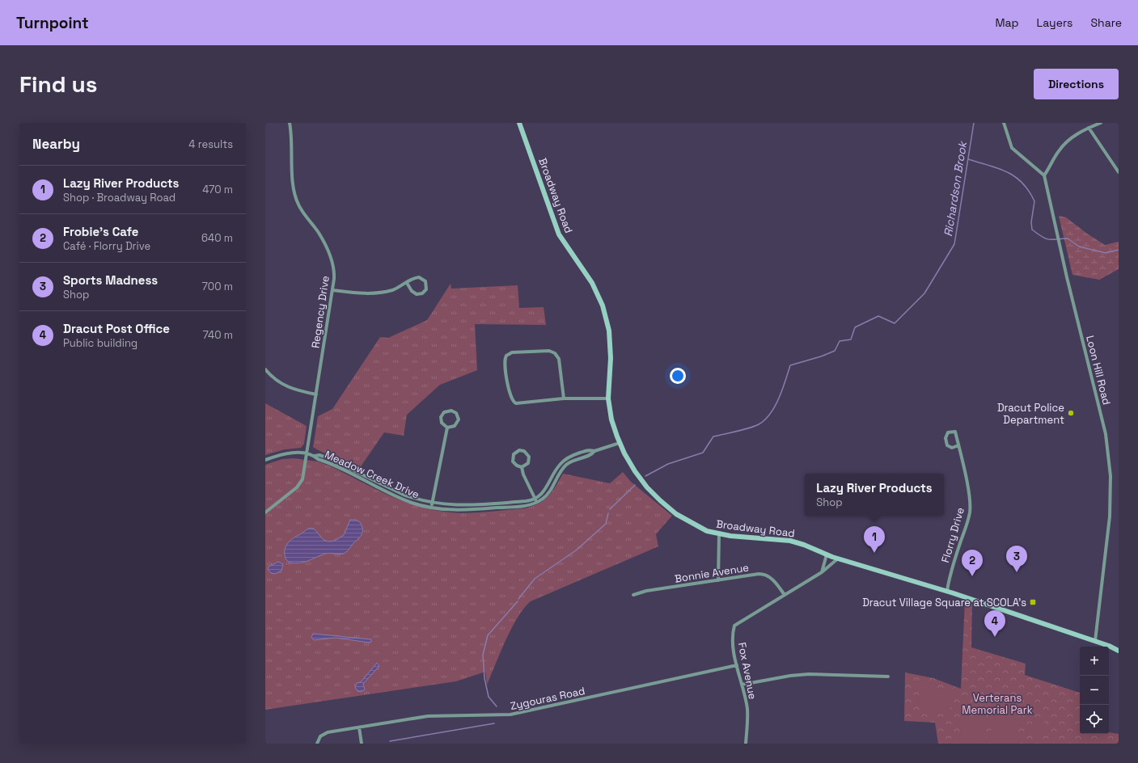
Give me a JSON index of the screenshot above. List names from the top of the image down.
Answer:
{
  "streets": {
    "main road": ["Broadway Road"],
    "street": [
      "Regency Drive",
      "Loon Hill Road",
      "Meadow Creek Drive",
      "Florry Drive",
      "Bonnie Avenue",
      "Fox Avenue",
      "Zygouras Road"
    ]
  },
  "crossings": [
    ["Broadway Road", "Loon Hill Road"],
    ["Broadway Road", "Meadow Creek Drive"],
    ["Broadway Road", "Florry Drive"],
    ["Broadway Road", "Fox Avenue"],
    ["Regency Drive", "Meadow Creek Drive"],
    ["Bonnie Avenue", "Fox Avenue"],
    ["Fox Avenue", "Zygouras Road"]
  ],
  "water": ["Richardson Brook"],
  "parks": ["Verterans Memorial Park"],
  "places": {
    "other": ["Dracut Police Department"],
    "transit": ["Dracut Village Square at SCOLA's"]
  },
  "page": {
    "header": "Turnpoint",
    "nav": ["Map", "Layers", "Share"],
    "buttons": "Directions",
    "title": "Find us",
    "heading": ["Nearby", "4 results"],
    "list": [
      {
        "mark": "1",
        "name": "Lazy River Products",
        "note": "Shop · Broadway Road",
        "value": "470 m"
      },
      {
        "mark": "2",
        "name": "Frobie's Cafe",
        "note": "Café · Florry Drive",
        "value": "640 m"
      },
      {
        "mark": "3",
        "name": "Sports Madness",
        "note": "Shop",
        "value": "700 m"
      },
      {
        "mark": "4",
        "name": "Dracut Post Office",
        "note": "Public building",
        "value": "740 m"
      }
    ],
    "popup": ["Lazy River Products", "Shop"],
    "pins": [
      "1",
      "3",
      "2",
      "4"
    ],
    "map_buttons": ["+", "−"]
  }
}
